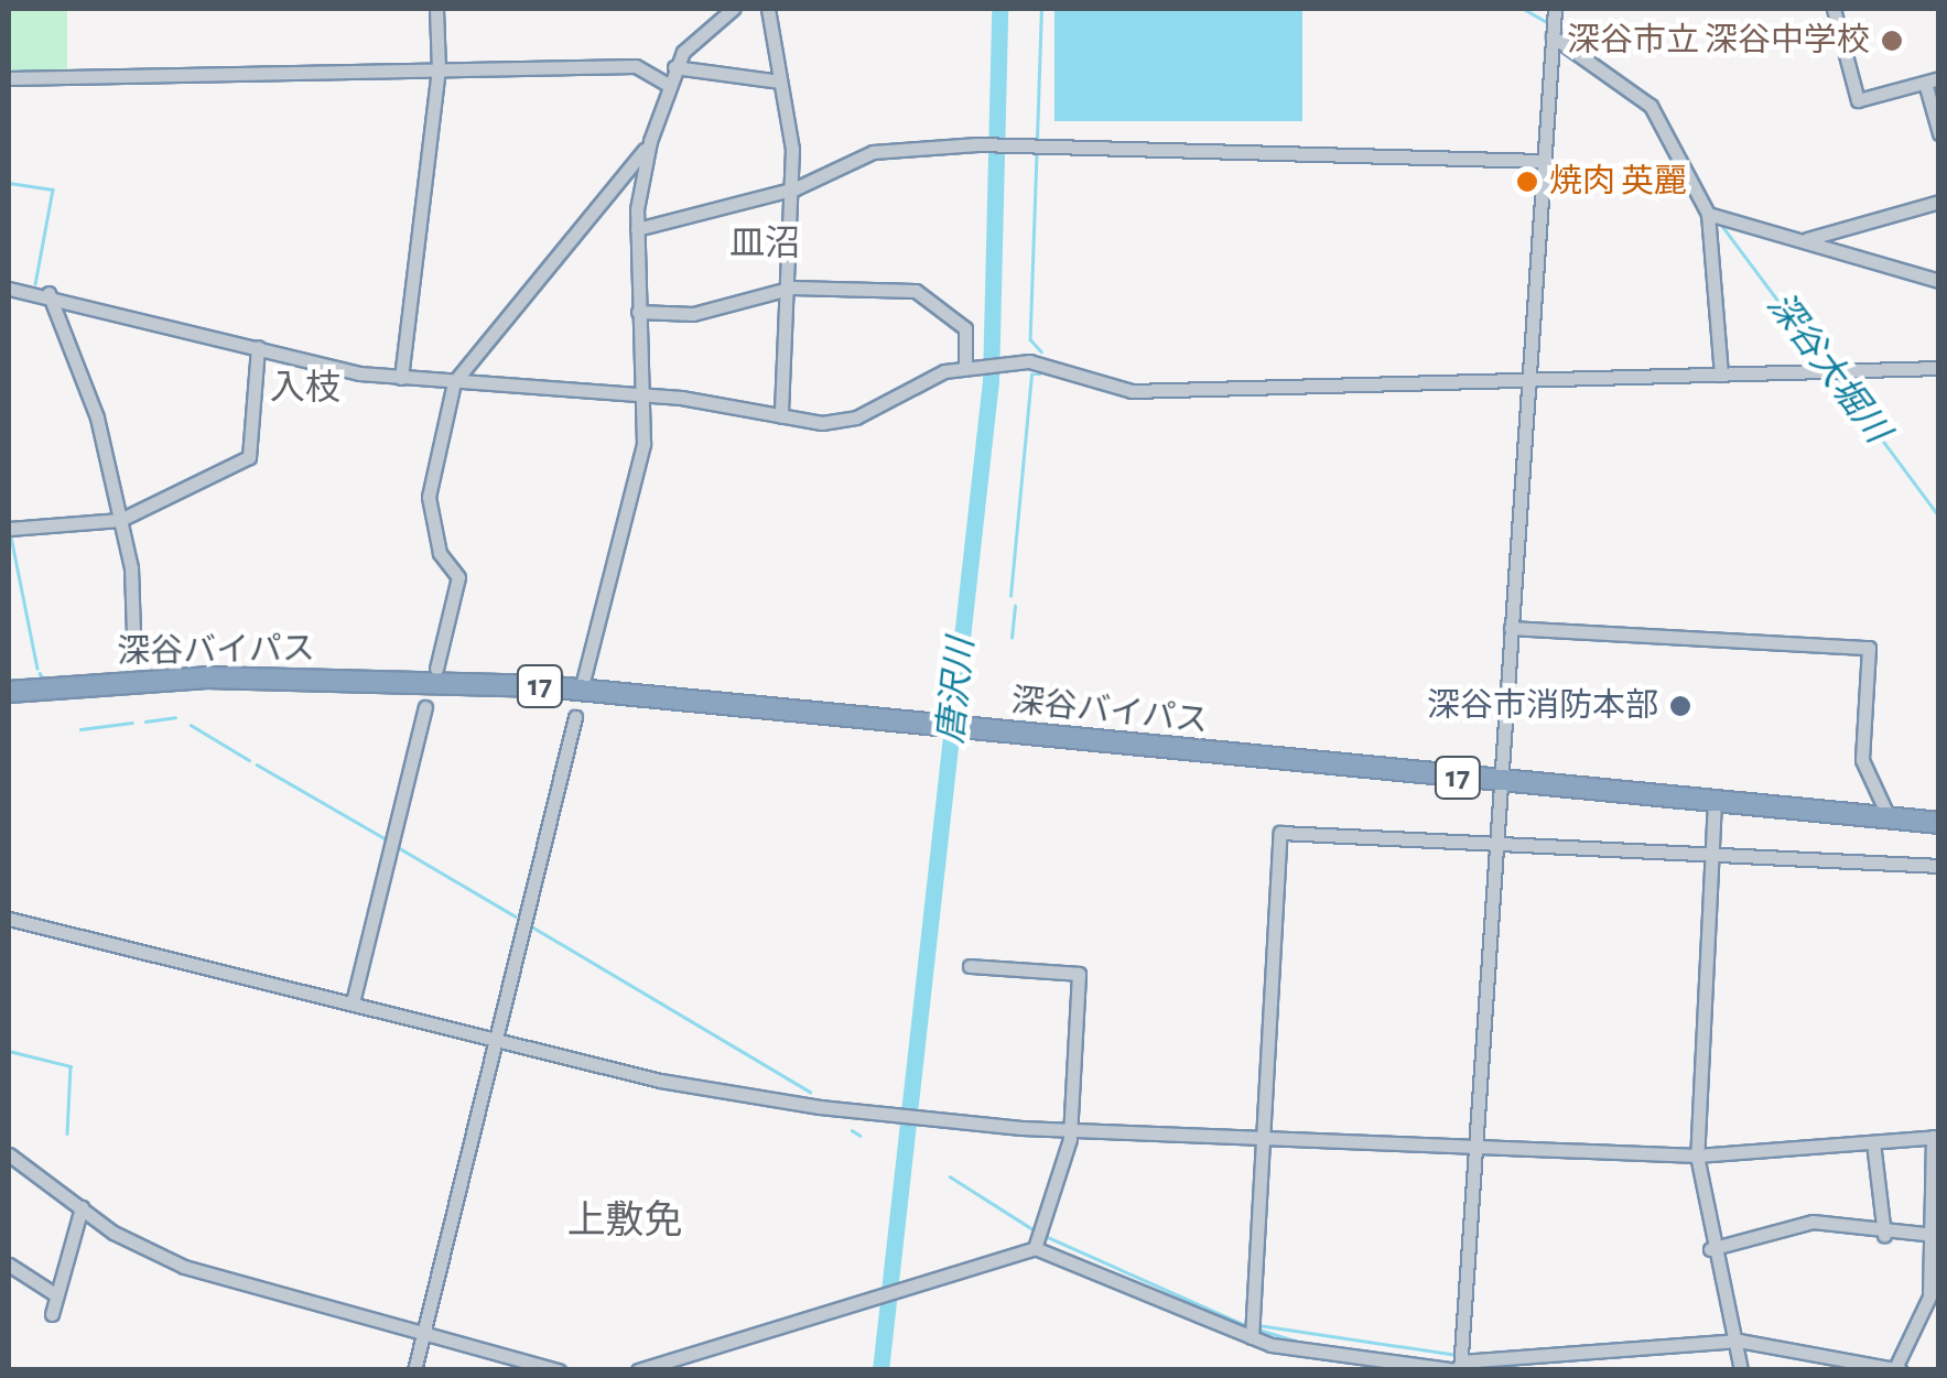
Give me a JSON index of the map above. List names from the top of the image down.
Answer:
{
  "streets": {
    "highway": ["深谷バイパス", "17"]
  },
  "districts": ["皿沼", "入枝", "上敷免"],
  "water": ["深谷大堀川", "唐沢川"],
  "places": ["深谷市立 深谷中学校", "焼肉 英麗", "深谷市消防本部"]
}
